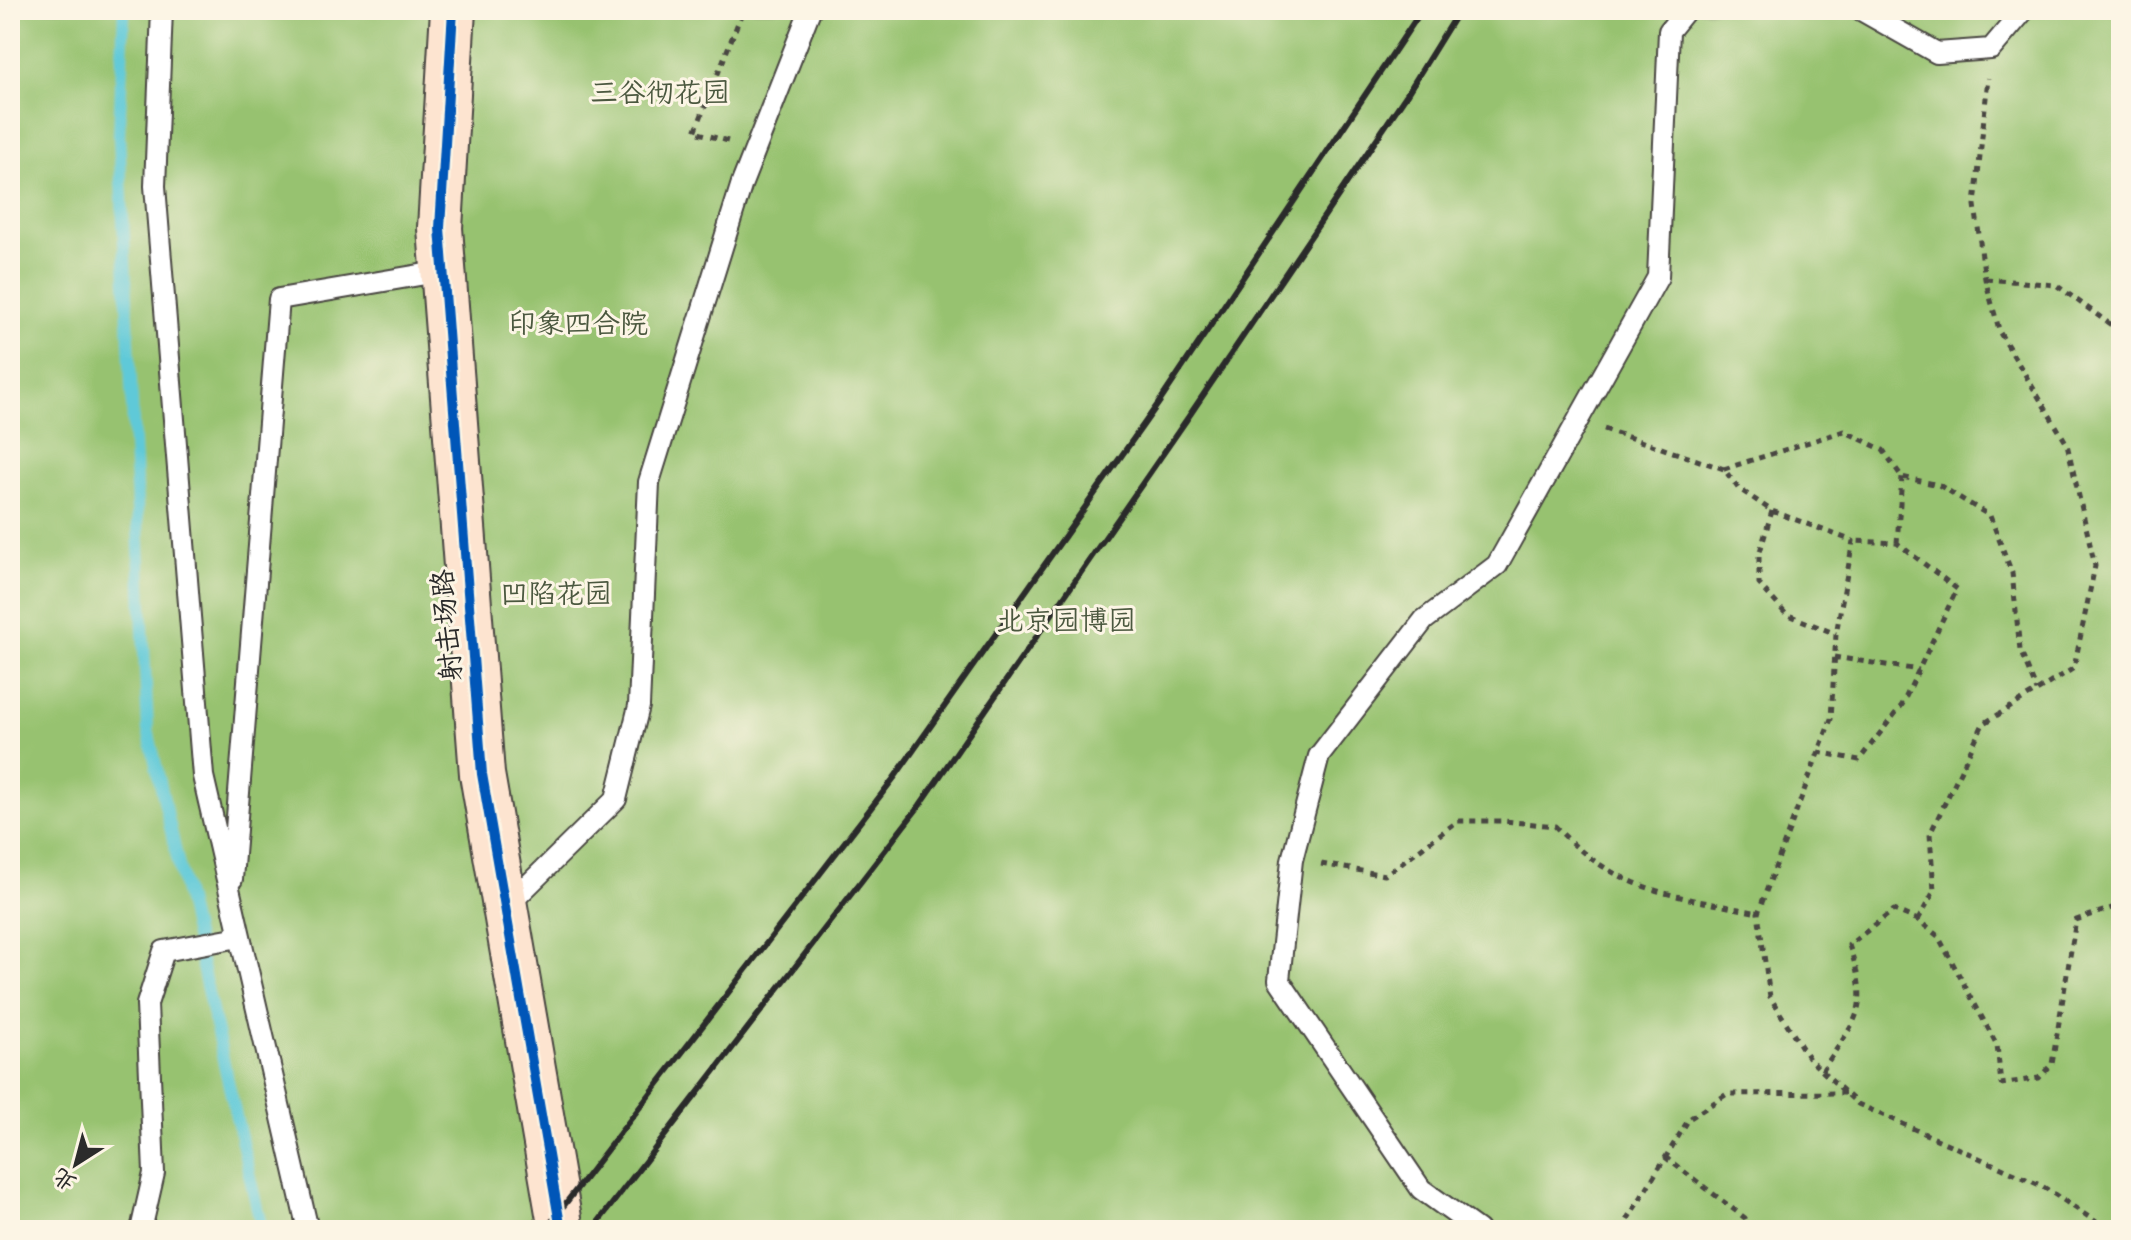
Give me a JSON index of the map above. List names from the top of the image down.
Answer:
{
  "streets": {
    "street": ["射击场路"]
  },
  "parks": [
    "三谷彻花园",
    "印象四合院",
    "凹陷花园",
    "北京园博园"
  ],
  "north": "bottom left"
}
